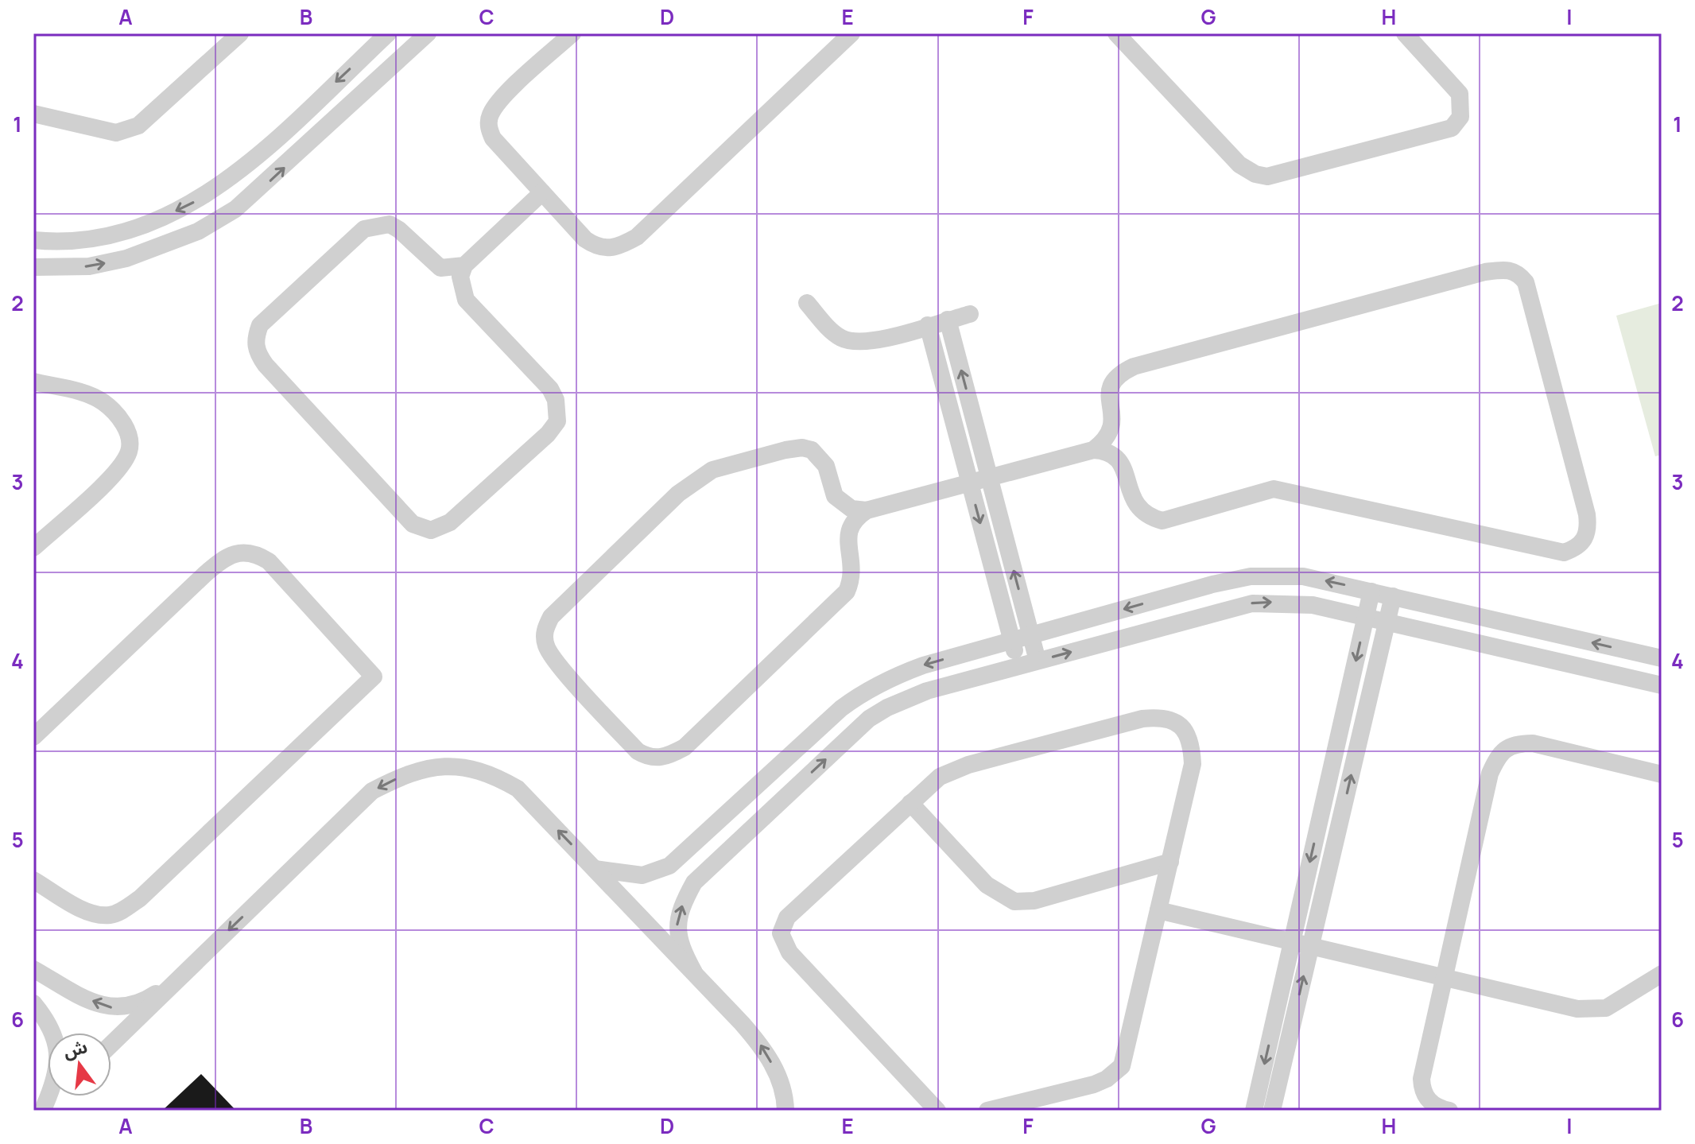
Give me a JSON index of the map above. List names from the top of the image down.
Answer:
{
  "north": "top",
  "grid": {
    "columns": [
      "A",
      "B",
      "C",
      "D",
      "E",
      "F",
      "G",
      "H",
      "I"
    ],
    "rows": [
      "1",
      "2",
      "3",
      "4",
      "5",
      "6"
    ]
  }
}
